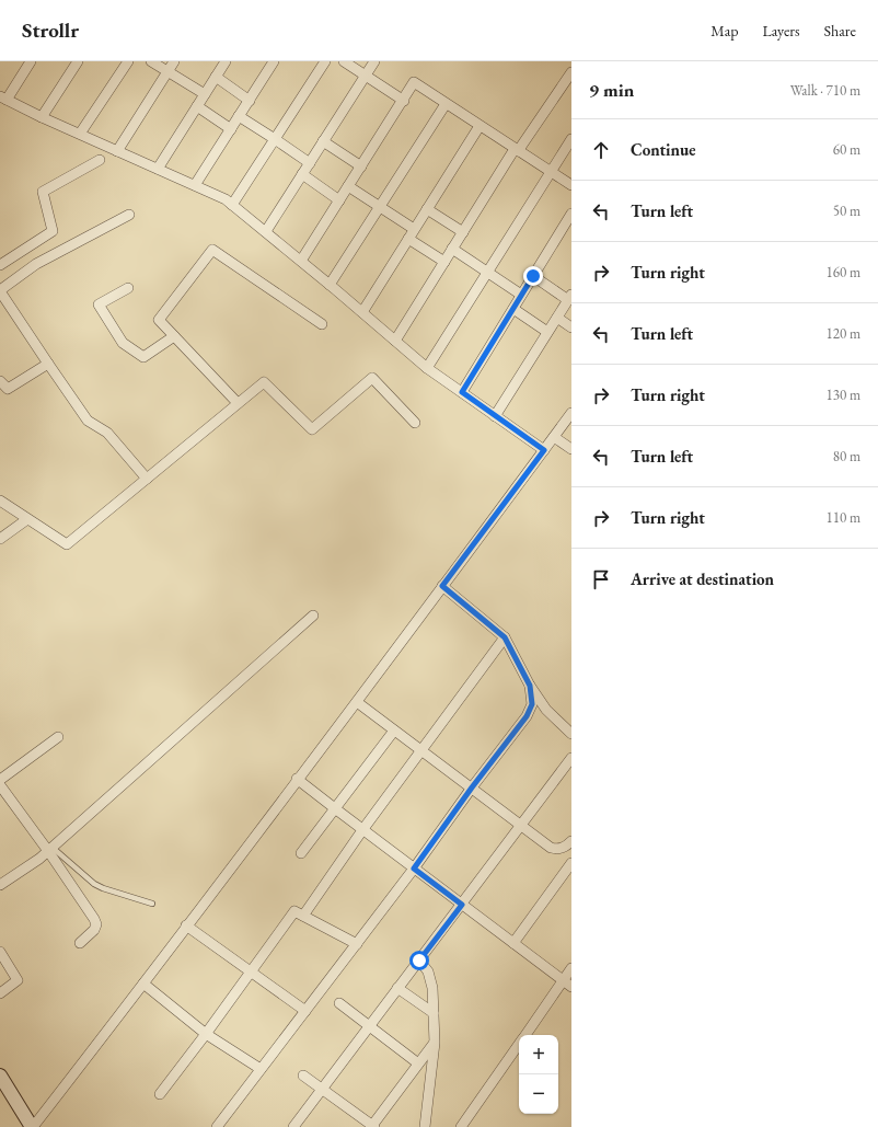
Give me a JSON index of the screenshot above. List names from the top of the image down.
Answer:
{
  "page": {
    "header": "Strollr",
    "nav": ["Map", "Layers", "Share"],
    "heading": ["9 min", "Walk · 710 m"],
    "list": [
      ["Continue", "60 m"],
      ["Turn left", "50 m"],
      ["Turn right", "160 m"],
      ["Turn left", "120 m"],
      ["Turn right", "130 m"],
      ["Turn left", "80 m"],
      ["Turn right", "110 m"],
      "Arrive at destination"
    ],
    "map_buttons": ["+", "−"]
  }
}
